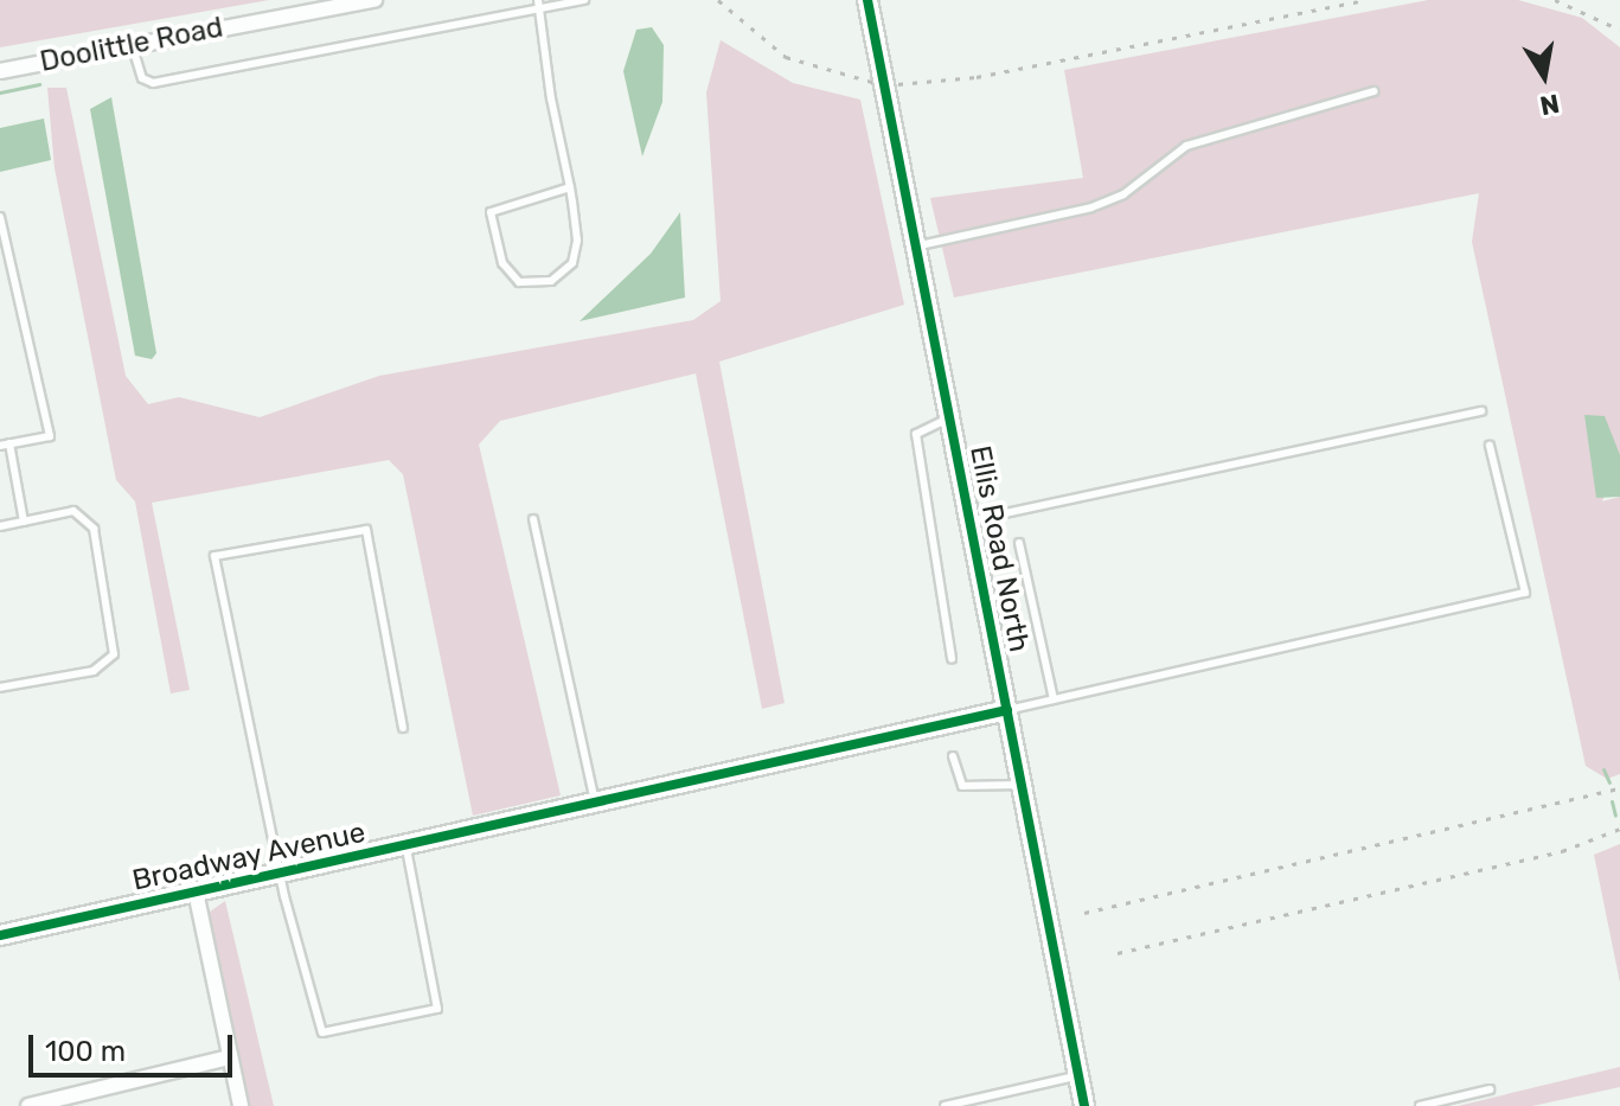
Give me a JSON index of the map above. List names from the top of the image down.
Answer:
{
  "streets": {
    "street": ["Doolittle Road", "Ellis Road North", "Broadway Avenue"]
  },
  "crossings": [
    ["Ellis Road North", "Broadway Avenue"]
  ],
  "scale_bar": "100 m",
  "north": "bottom"
}
